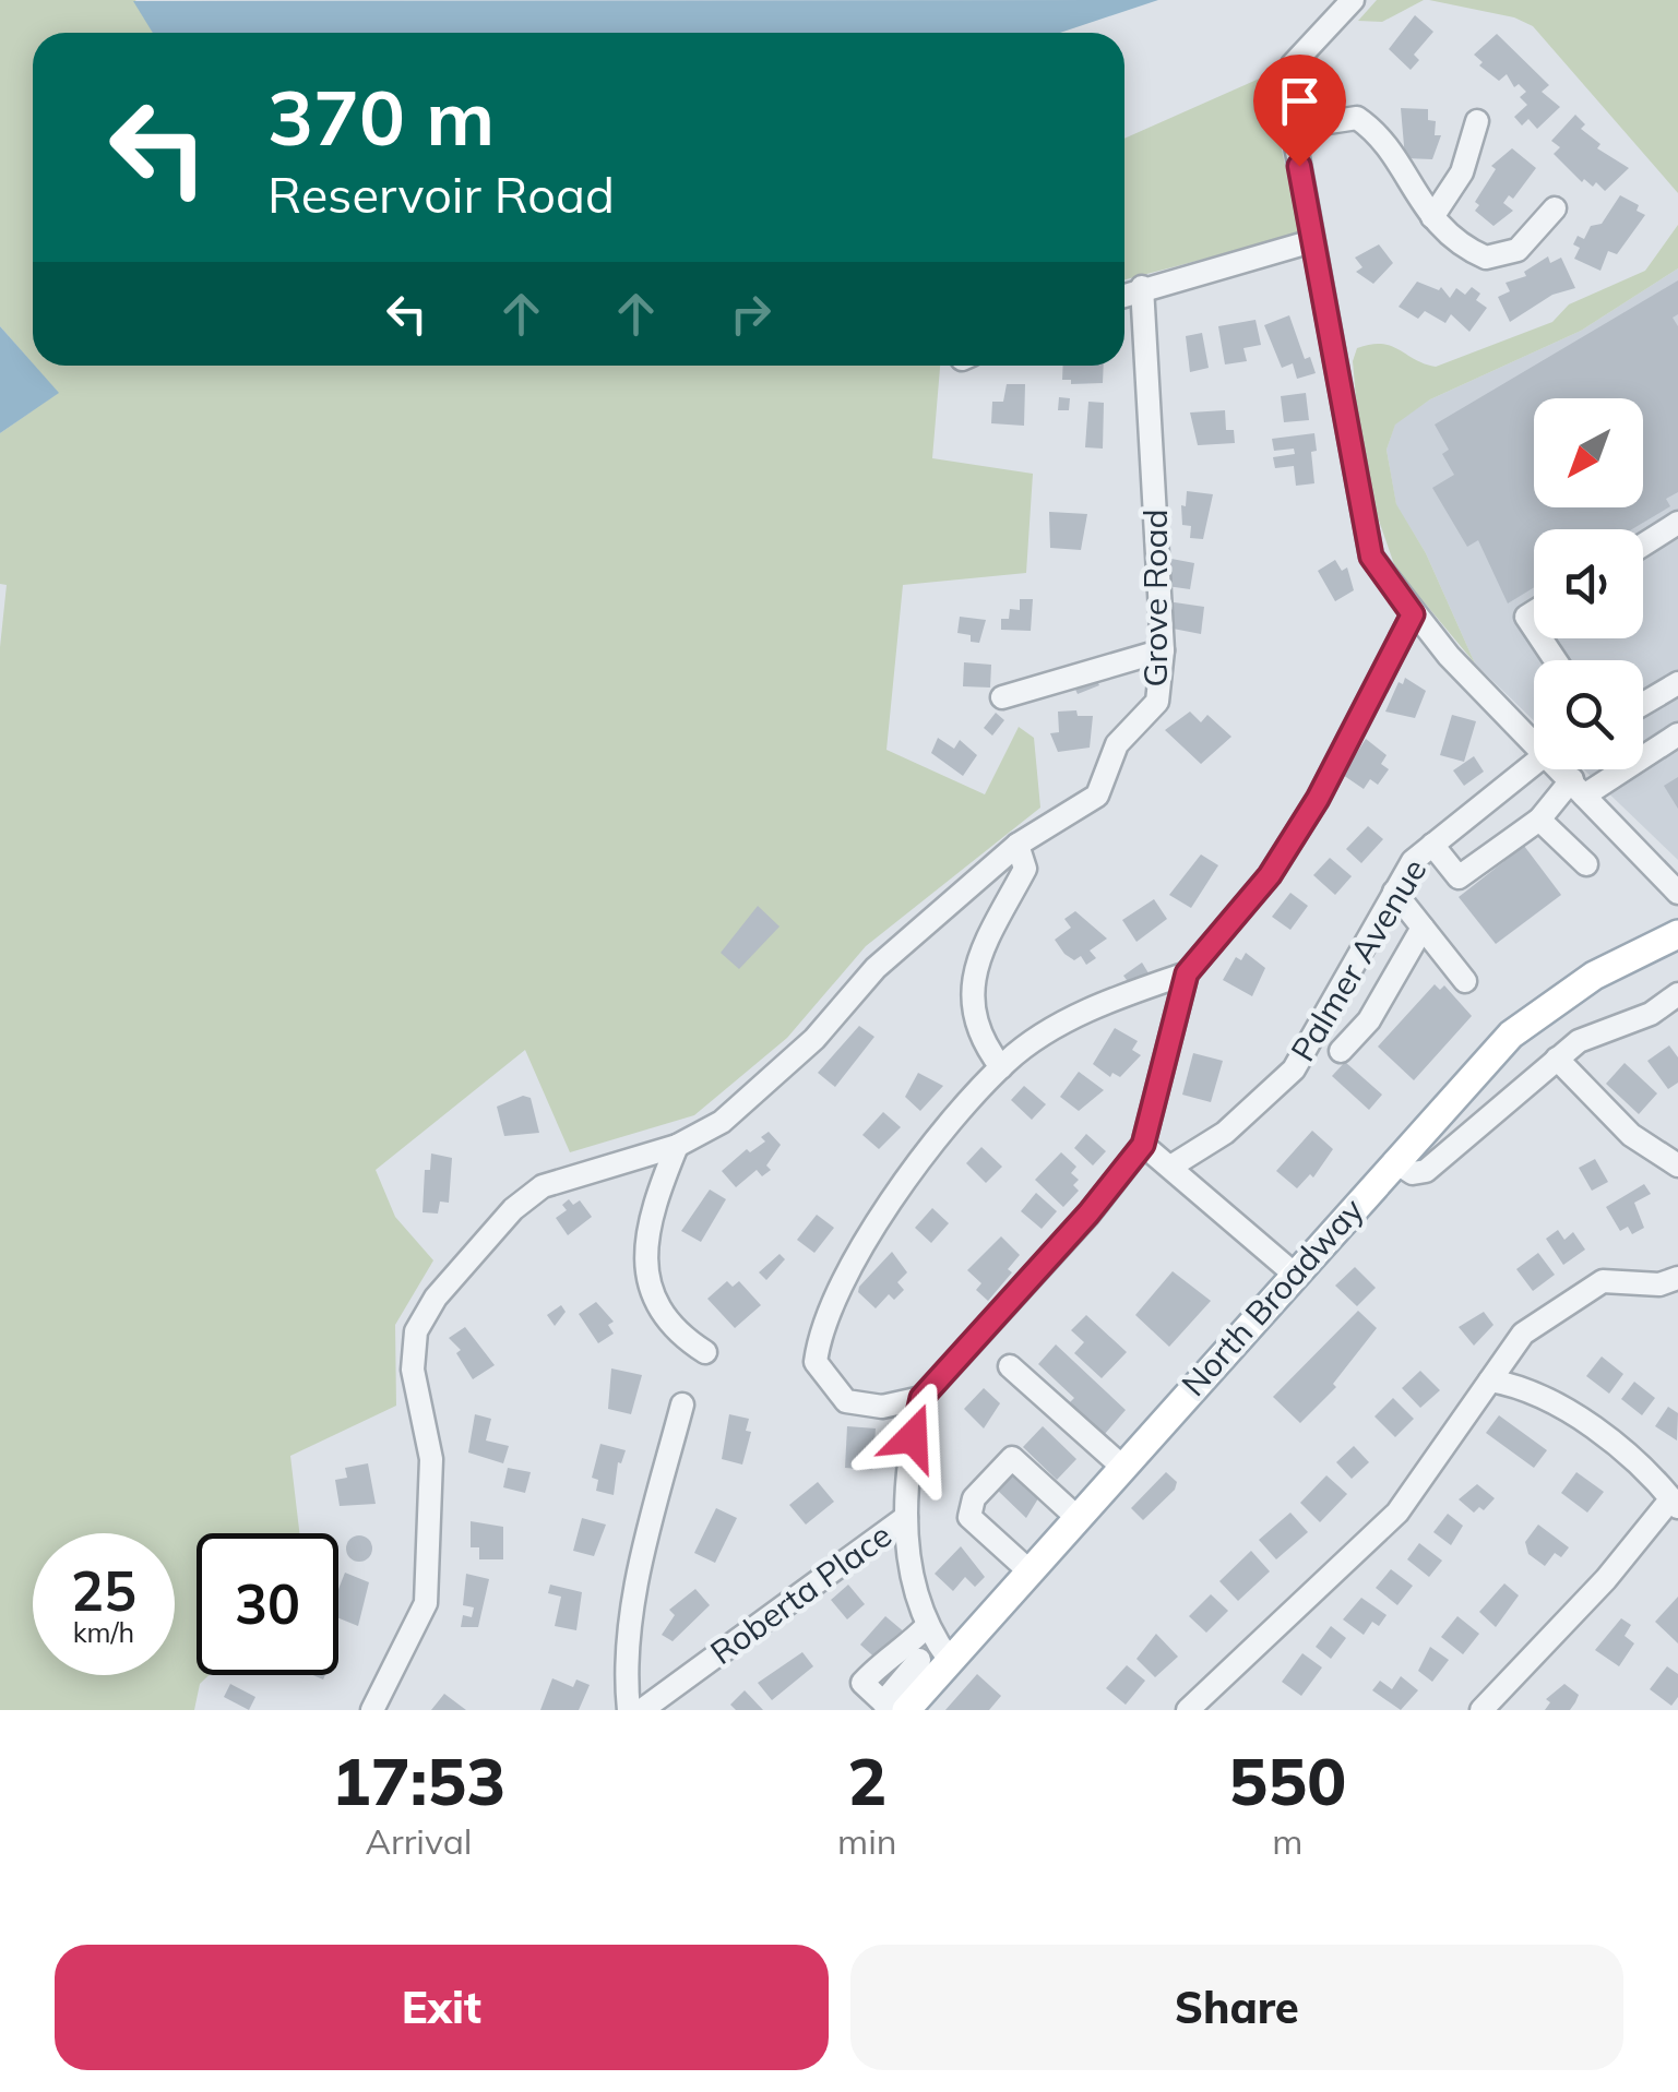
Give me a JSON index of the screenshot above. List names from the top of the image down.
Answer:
{
  "streets": {
    "main road": ["North Broadway"],
    "street": ["Grove Road", "Palmer Avenue", "Roberta Place"]
  },
  "north": "bottom left",
  "page": {
    "turn": ["370 m", "Reservoir Road"],
    "speed": "25 km/h",
    "limit": "30",
    "eta": [
      "17:53",
      "Arrival",
      "2",
      "min",
      "550",
      "m"
    ],
    "buttons": ["Exit", "Share"]
  }
}
